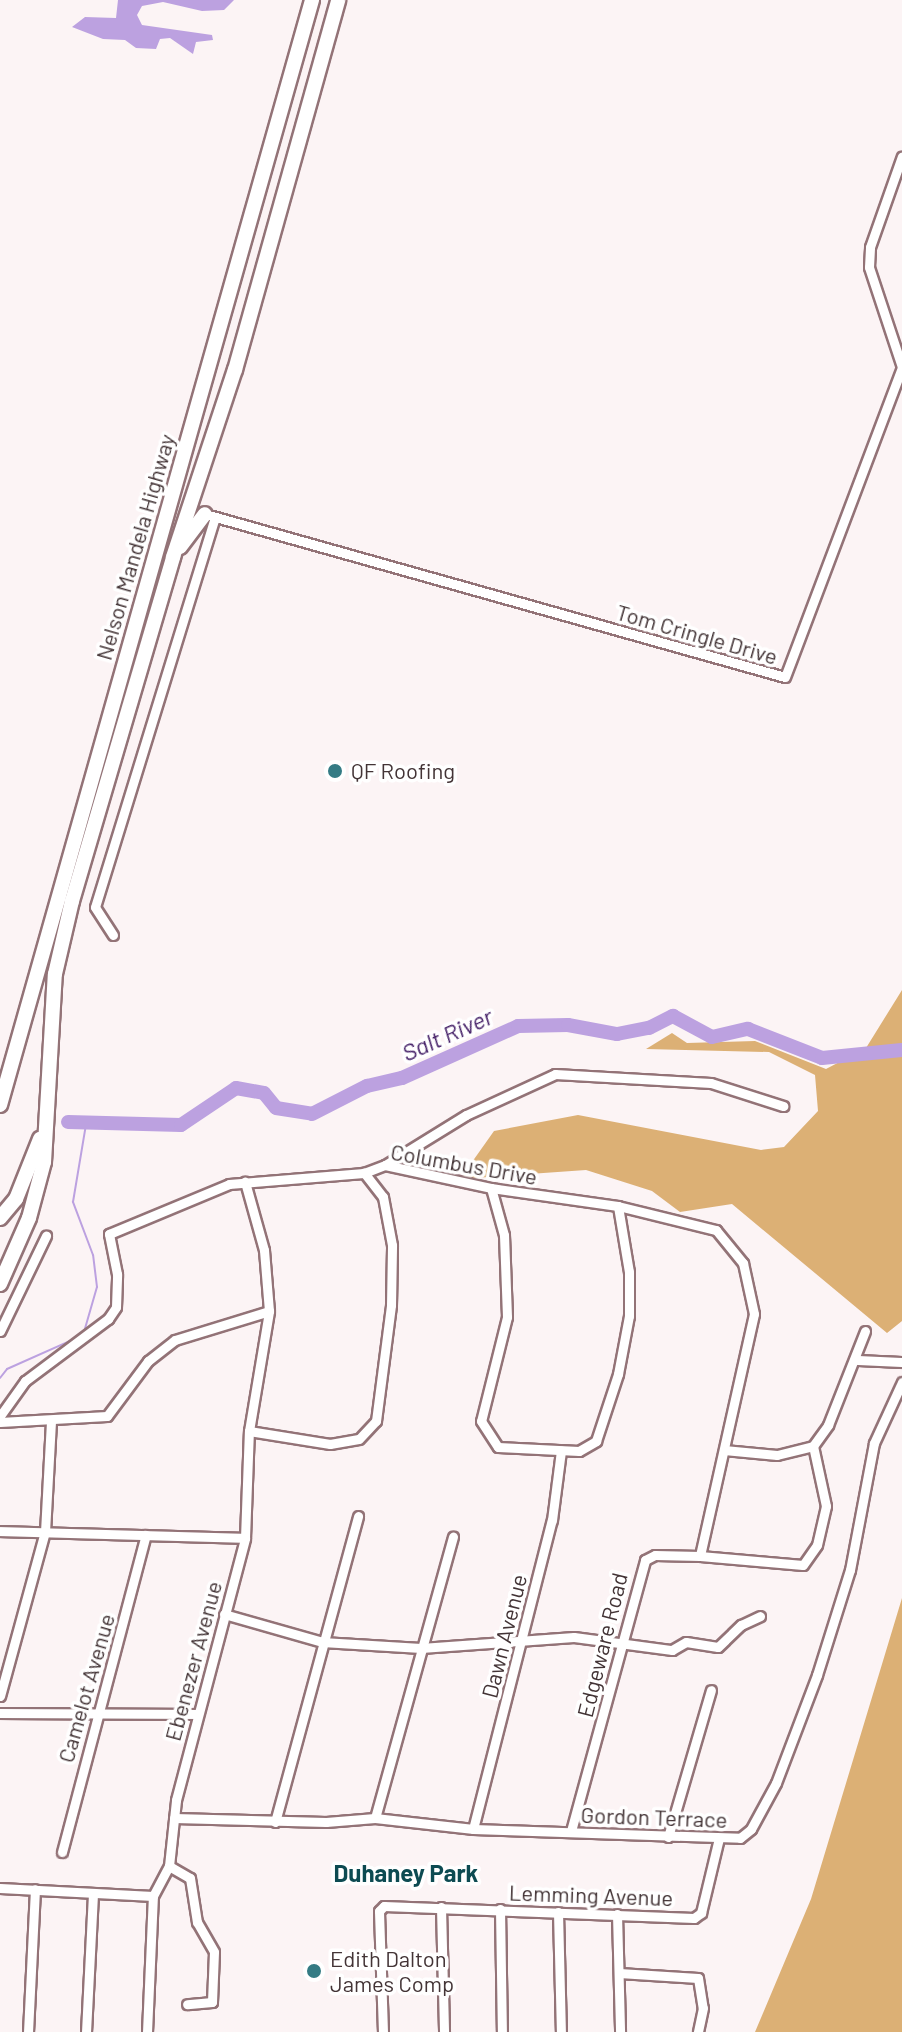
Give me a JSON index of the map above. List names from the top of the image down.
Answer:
{
  "streets": {
    "highway": ["Nelson Mandela Highway"],
    "street": [
      "Tom Cringle Drive",
      "Columbus Drive",
      "Dawn Avenue",
      "Edgeware Road",
      "Ebenezer Avenue",
      "Camelot Avenue",
      "Gordon Terrace",
      "Lemming Avenue"
    ]
  },
  "crossings": [
    ["Columbus Drive", "Edgeware Road"],
    ["Columbus Drive", "Ebenezer Avenue"],
    ["Dawn Avenue", "Gordon Terrace"],
    ["Edgeware Road", "Gordon Terrace"],
    ["Ebenezer Avenue", "Gordon Terrace"],
    ["Gordon Terrace", "Lemming Avenue"]
  ],
  "districts": ["Duhaney Park"],
  "water": ["Salt River"],
  "places": ["QF Roofing", "Edith Dalton James Comp"]
}
